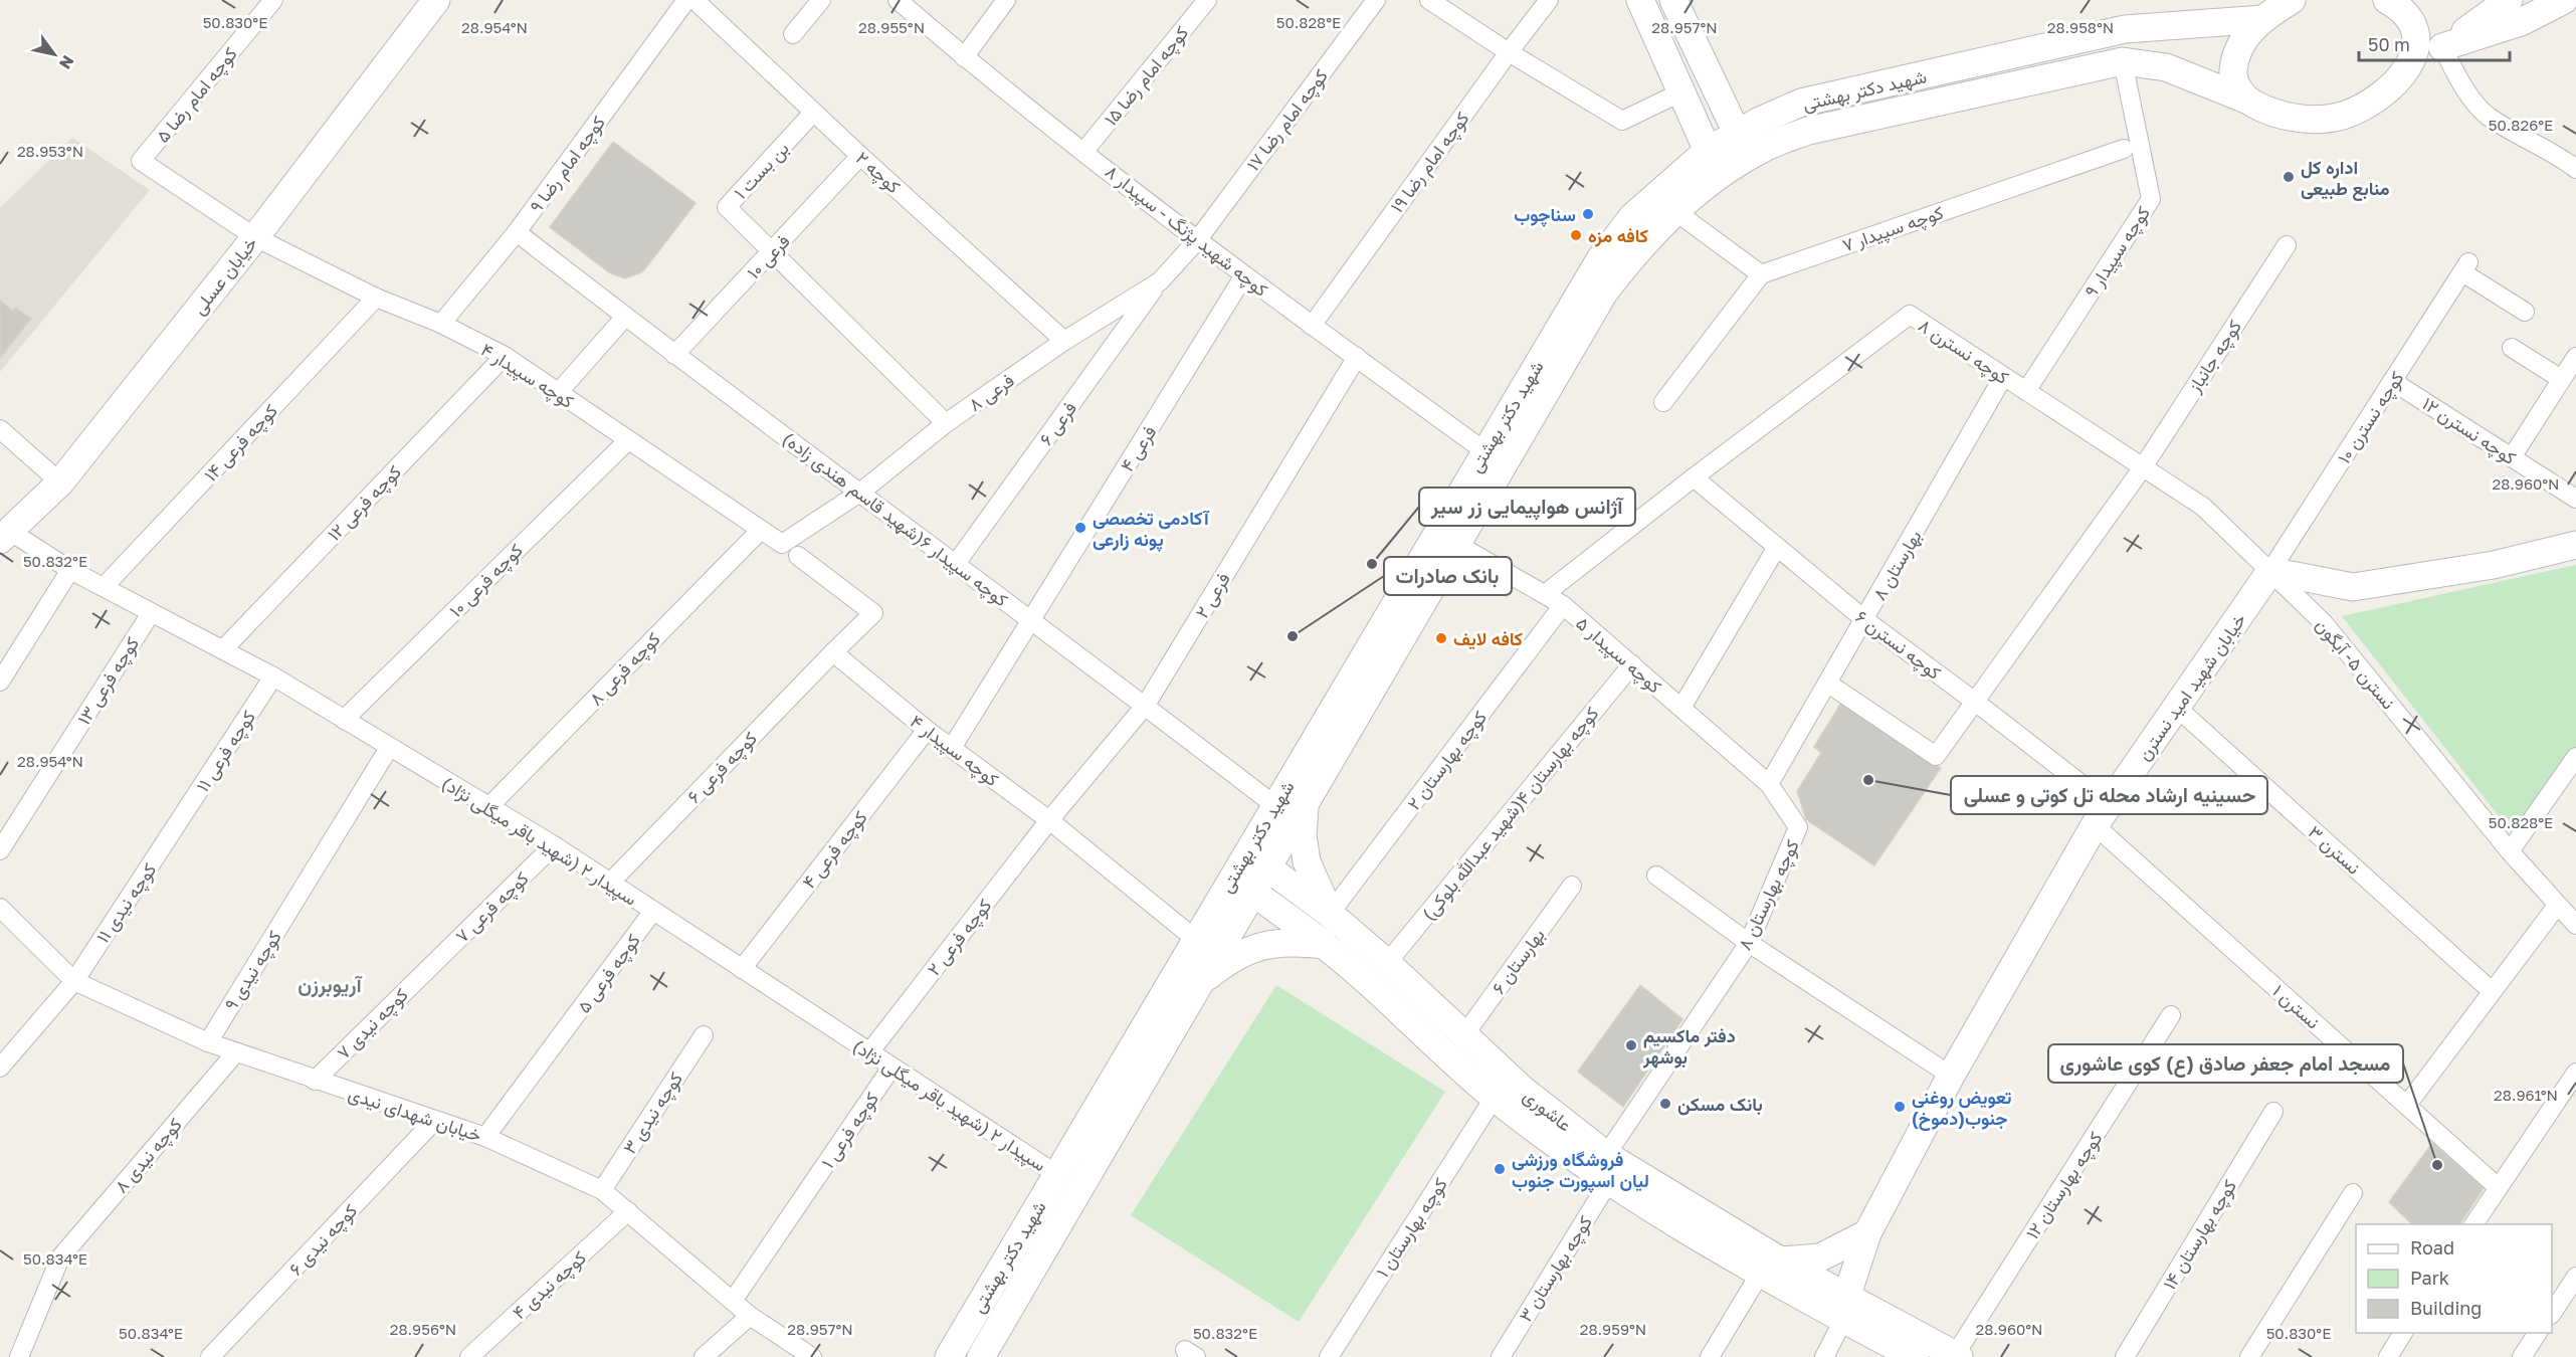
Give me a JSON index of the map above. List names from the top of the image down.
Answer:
{
  "streets": {
    "main road": [
      "شهید دکتر بهشتی",
      "خیابان عسلی",
      "خیابان شهید امید نسترن",
      "عاشوری"
    ],
    "street": [
      "کوچه امام رضا ۱۵",
      "کوچه امام رضا ۵",
      "کوچه امام رضا ۱۷",
      "کوچه امام رضا ۱۹",
      "کوچه امام رضا ۹",
      "بن بست ۱",
      "کوچه ۲",
      "کوچه سپیدار ۷",
      "کوچه شهید پژنگ - سپیدار ۸",
      "کوچه سپیدار ۹",
      "فرعی ۱۰",
      "کوچه نسترن ۸",
      "کوچه جانباز",
      "کوچه سپیدار ۴",
      "فرعی ۸",
      "کوچه نسترن ۱۰",
      "فرعی ۶",
      "کوچه نسترن ۱۲",
      "کوچه فرعی ۱۴",
      "فرعی ۴",
      "کوچه فرعی ۱۲",
      "کوچه سپیدار ۶(شهید قاسم هندی زاده)",
      "بهارستان ۸",
      "کوچه فرعی ۱۰",
      "فرعی ۲",
      "کوچه نسترن ۶",
      "کوچه سپیدار ۵",
      "نسترن ۵- آبگون",
      "کوچه فرعی ۸",
      "کوچه فرعی ۱۳",
      "کوچه فرعی ۱۱",
      "کوچه بهارستان ۲",
      "کوچه فرعی ۶",
      "کوچه بهارستان ۴(شهید عبدالله بلوکی)",
      "سپیدار ۲ (شهید باقر میگلی نژاد)",
      "کوچه فرعی ۴",
      "نسترن ۳",
      "کوچه بهارستان ۸",
      "کوچه نیدی ۱۱",
      "کوچه فرعی ۷",
      "کوچه فرعی ۲",
      "بهارستان ۶",
      "کوچه نیدی ۹",
      "کوچه فرعی ۵",
      "نسترن ۱",
      "کوچه نیدی ۷",
      "کوچه نیدی ۳",
      "خیابان شهدای نیدی",
      "کوچه فرعی ۱",
      "کوچه نیدی ۸",
      "کوچه بهارستان ۱۲",
      "کوچه بهارستان ۱",
      "کوچه بهارستان ۱۴",
      "کوچه نیدی ۶",
      "کوچه بهارستان ۳",
      "کوچه نیدی ۴"
    ]
  },
  "crossings": [
    ["کوچه امام رضا ۱۵", "کوچه شهید پژنگ - سپیدار ۸"],
    ["شهید دکتر بهشتی", "کوچه شهید پژنگ - سپیدار ۸"],
    ["شهید دکتر بهشتی", "کوچه سپیدار ۹"],
    ["شهید دکتر بهشتی", "کوچه سپیدار ۴"],
    ["شهید دکتر بهشتی", "کوچه سپیدار ۶(شهید قاسم هندی زاده)"],
    ["شهید دکتر بهشتی", "کوچه سپیدار ۵"],
    ["شهید دکتر بهشتی", "سپیدار ۲ (شهید باقر میگلی نژاد)"],
    ["شهید دکتر بهشتی", "عاشوری"],
    ["کوچه امام رضا ۵", "کوچه سپیدار ۴"],
    ["کوچه امام رضا ۱۷", "کوچه شهید پژنگ - سپیدار ۸"],
    ["کوچه امام رضا ۱۷", "فرعی ۸"],
    ["کوچه امام رضا ۱۹", "کوچه شهید پژنگ - سپیدار ۸"],
    ["کوچه امام رضا ۹", "کوچه سپیدار ۴"],
    ["کوچه امام رضا ۹", "کوچه سپیدار ۶(شهید قاسم هندی زاده)"],
    ["بن بست ۱", "کوچه ۲"],
    ["بن بست ۱", "فرعی ۱۰"],
    ["کوچه ۲", "فرعی ۱۰"],
    ["کوچه ۲", "فرعی ۸"],
    ["کوچه شهید پژنگ - سپیدار ۸", "فرعی ۸"],
    ["کوچه شهید پژنگ - سپیدار ۸", "فرعی ۴"],
    ["کوچه شهید پژنگ - سپیدار ۸", "فرعی ۲"],
    ["کوچه سپیدار ۹", "کوچه نسترن ۸"],
    ["فرعی ۱۰", "کوچه سپیدار ۶(شهید قاسم هندی زاده)"],
    ["خیابان عسلی", "کوچه سپیدار ۴"],
    ["خیابان عسلی", "سپیدار ۲ (شهید باقر میگلی نژاد)"],
    ["کوچه نسترن ۸", "کوچه جانباز"],
    ["کوچه نسترن ۸", "کوچه نسترن ۱۰"],
    ["کوچه نسترن ۸", "بهارستان ۸"],
    ["کوچه نسترن ۸", "کوچه نسترن ۶"],
    ["کوچه نسترن ۸", "کوچه سپیدار ۵"],
    ["کوچه نسترن ۸", "نسترن ۵- آبگون"],
    ["کوچه نسترن ۸", "خیابان شهید امید نسترن"],
    ["کوچه جانباز", "بهارستان ۸"],
    ["کوچه جانباز", "کوچه نسترن ۶"],
    ["کوچه سپیدار ۴", "فرعی ۸"],
    ["کوچه سپیدار ۴", "کوچه فرعی ۱۴"],
    ["کوچه سپیدار ۴", "کوچه فرعی ۱۲"],
    ["کوچه سپیدار ۴", "کوچه فرعی ۱۰"],
    ["کوچه سپیدار ۴", "فرعی ۲"],
    ["کوچه سپیدار ۴", "کوچه فرعی ۸"],
    ["کوچه سپیدار ۴", "کوچه فرعی ۶"],
    ["کوچه سپیدار ۴", "کوچه فرعی ۴"],
    ["کوچه سپیدار ۴", "کوچه فرعی ۲"],
    ["فرعی ۸", "فرعی ۶"],
    ["فرعی ۸", "کوچه سپیدار ۶(شهید قاسم هندی زاده)"],
    ["کوچه نسترن ۱۰", "کوچه نسترن ۱۲"],
    ["کوچه نسترن ۱۰", "نسترن ۵- آبگون"],
    ["کوچه نسترن ۱۰", "خیابان شهید امید نسترن"],
    ["فرعی ۶", "کوچه سپیدار ۶(شهید قاسم هندی زاده)"],
    ["کوچه فرعی ۱۴", "سپیدار ۲ (شهید باقر میگلی نژاد)"],
    ["فرعی ۴", "کوچه سپیدار ۶(شهید قاسم هندی زاده)"],
    ["کوچه فرعی ۱۲", "سپیدار ۲ (شهید باقر میگلی نژاد)"],
    ["کوچه سپیدار ۶(شهید قاسم هندی زاده)", "فرعی ۲"],
    ["بهارستان ۸", "کوچه نسترن ۶"],
    ["بهارستان ۸", "کوچه سپیدار ۵"],
    ["بهارستان ۸", "کوچه بهارستان ۸"],
    ["کوچه فرعی ۱۰", "سپیدار ۲ (شهید باقر میگلی نژاد)"],
    ["فرعی ۲", "کوچه فرعی ۲"],
    ["کوچه نسترن ۶", "خیابان شهید امید نسترن"],
    ["کوچه نسترن ۶", "نسترن ۱"],
    ["کوچه سپیدار ۵", "کوچه بهارستان ۲"],
    ["کوچه سپیدار ۵", "کوچه بهارستان ۴(شهید عبدالله بلوکی)"],
    ["کوچه سپیدار ۵", "کوچه بهارستان ۸"],
    ["نسترن ۵- آبگون", "خیابان شهید امید نسترن"],
    ["کوچه فرعی ۸", "سپیدار ۲ (شهید باقر میگلی نژاد)"],
    ["کوچه فرعی ۱۳", "سپیدار ۲ (شهید باقر میگلی نژاد)"],
    ["خیابان شهید امید نسترن", "نسترن ۳"],
    ["خیابان شهید امید نسترن", "نسترن ۱"],
    ["خیابان شهید امید نسترن", "عاشوری"],
    ["کوچه فرعی ۱۱", "سپیدار ۲ (شهید باقر میگلی نژاد)"],
    ["کوچه فرعی ۱۱", "کوچه نیدی ۱۱"],
    ["کوچه بهارستان ۲", "عاشوری"],
    ["کوچه فرعی ۶", "سپیدار ۲ (شهید باقر میگلی نژاد)"],
    ["کوچه بهارستان ۴(شهید عبدالله بلوکی)", "عاشوری"],
    ["سپیدار ۲ (شهید باقر میگلی نژاد)", "کوچه فرعی ۴"],
    ["سپیدار ۲ (شهید باقر میگلی نژاد)", "کوچه فرعی ۷"],
    ["سپیدار ۲ (شهید باقر میگلی نژاد)", "کوچه فرعی ۲"],
    ["سپیدار ۲ (شهید باقر میگلی نژاد)", "کوچه نیدی ۹"],
    ["سپیدار ۲ (شهید باقر میگلی نژاد)", "کوچه فرعی ۵"],
    ["سپیدار ۲ (شهید باقر میگلی نژاد)", "کوچه فرعی ۱"],
    ["کوچه بهارستان ۸", "عاشوری"],
    ["کوچه بهارستان ۸", "کوچه بهارستان ۳"],
    ["کوچه نیدی ۱۱", "خیابان شهدای نیدی"],
    ["کوچه فرعی ۷", "کوچه نیدی ۷"],
    ["بهارستان ۶", "عاشوری"],
    ["کوچه نیدی ۹", "خیابان شهدای نیدی"],
    ["کوچه فرعی ۵", "خیابان شهدای نیدی"],
    ["کوچه نیدی ۷", "خیابان شهدای نیدی"],
    ["عاشوری", "کوچه بهارستان ۱۲"],
    ["عاشوری", "کوچه بهارستان ۱"],
    ["عاشوری", "کوچه بهارستان ۳"],
    ["کوچه نیدی ۳", "خیابان شهدای نیدی"],
    ["خیابان شهدای نیدی", "کوچه فرعی ۱"],
    ["خیابان شهدای نیدی", "کوچه نیدی ۸"],
    ["خیابان شهدای نیدی", "کوچه نیدی ۶"],
    ["خیابان شهدای نیدی", "کوچه نیدی ۴"]
  ],
  "districts": ["آریو‌برزن"],
  "places": [
    "اداره کل منابع طبیعی",
    "سناچوب",
    "کافه مزه",
    "آکادمی تخصصی پونه زارعی",
    "آژانس هواپیمایی زر سیر",
    "بانک صادرات",
    "کافه لایف",
    "حسینیه ارشاد محله تل کوتی و عسلی",
    "دفتر ماکسیم بوشهر",
    "بانک مسکن",
    "تعويض روغنی جنوب(دموخ)",
    "مسجد امام جعفر صادق (ع) کوی عاشوری",
    "فروشگاه ورزشی لیان اسپورت جنوب"
  ],
  "legend": ["Road", "Park", "Building"],
  "scale_bar": "50 m",
  "north": "bottom right",
  "coordinates": [
    "50.830°E",
    "50.828°E",
    "28.954°N",
    "28.955°N",
    "28.957°N",
    "28.958°N",
    "50.826°E",
    "28.953°N",
    "28.960°N",
    "50.832°E",
    "28.961°N",
    "50.834°E",
    "28.956°N",
    "28.959°N"
  ]
}
